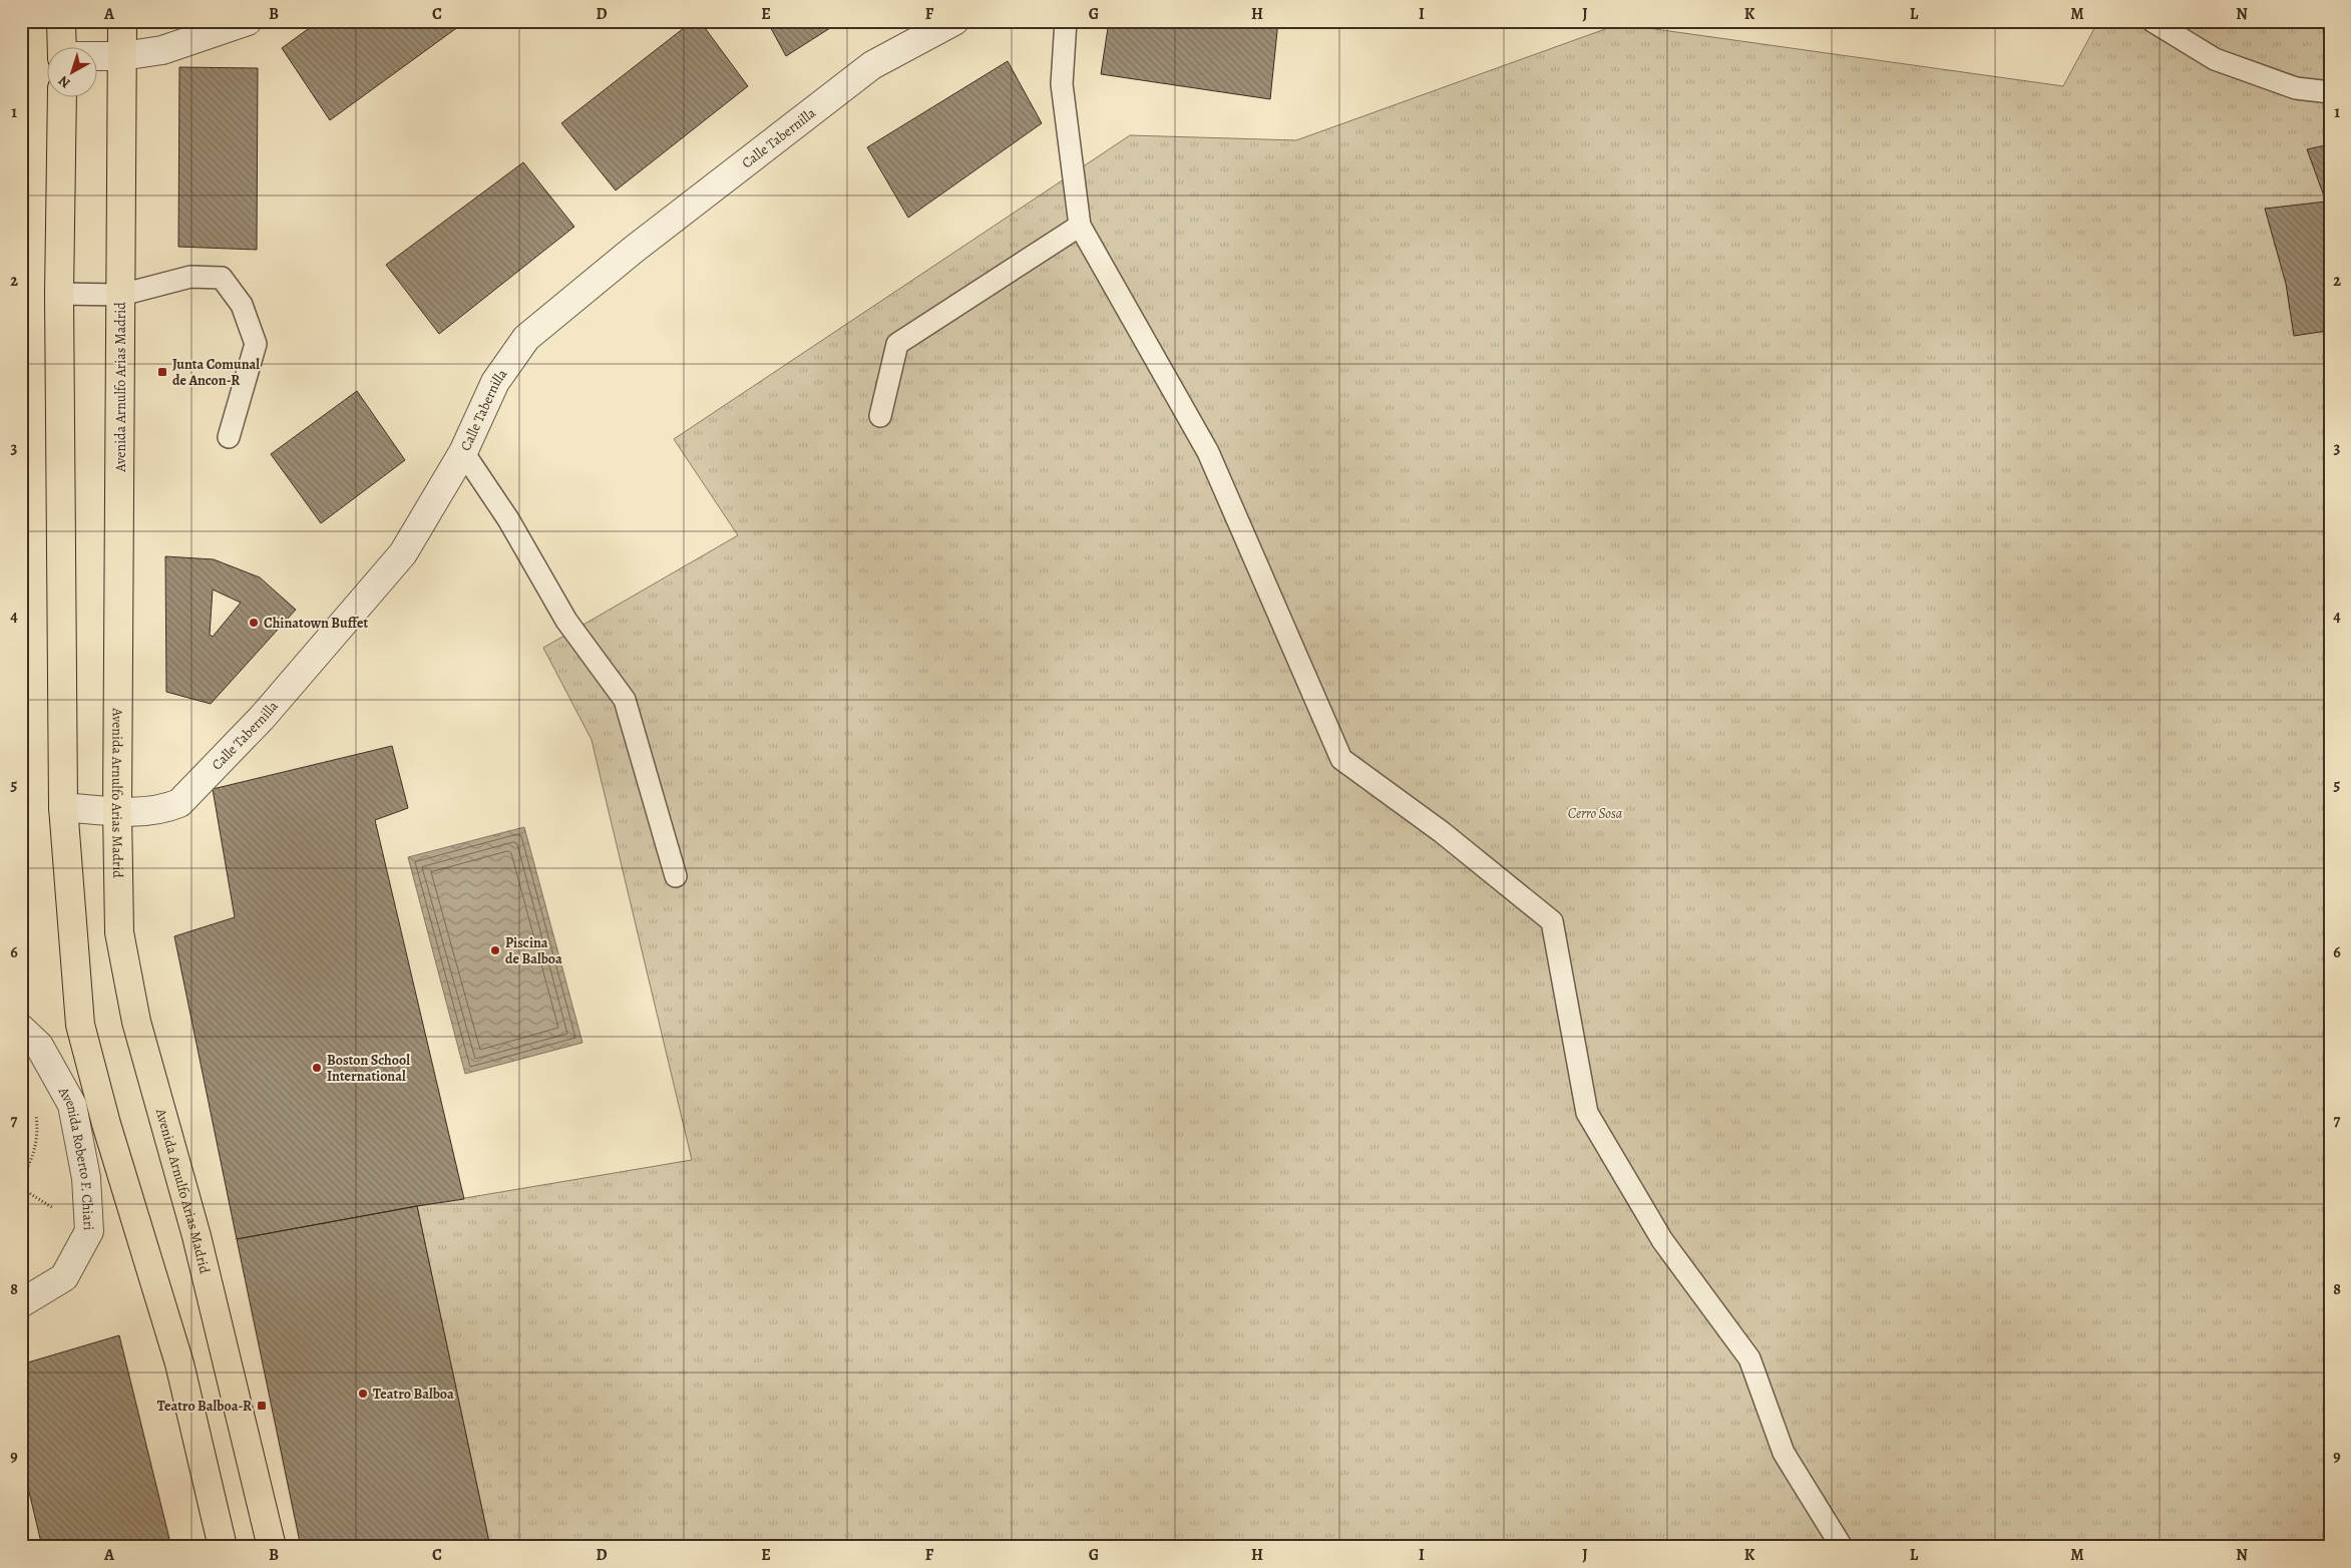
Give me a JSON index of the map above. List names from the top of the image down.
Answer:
{
  "streets": {
    "main road": ["Avenida Arnulfo Arias Madrid"],
    "street": ["Calle Tabernilla", "Avenida Roberto F. Chiari"]
  },
  "crossings": [
    ["Calle Tabernilla", "Avenida Arnulfo Arias Madrid"]
  ],
  "parks": ["Cerro Sosa"],
  "places": {
    "transit": ["Junta Comunal de Ancon-R", "Teatro Balboa-R"],
    "other": [
      "Chinatown Buffet",
      "Piscina de Balboa",
      "Boston School International",
      "Teatro Balboa"
    ]
  },
  "north": "bottom left",
  "grid": {
    "columns": [
      "A",
      "B",
      "C",
      "D",
      "E",
      "F",
      "G",
      "H",
      "I",
      "J",
      "K",
      "L",
      "M",
      "N"
    ],
    "rows": [
      "1",
      "2",
      "3",
      "4",
      "5",
      "6",
      "7",
      "8",
      "9"
    ]
  }
}
